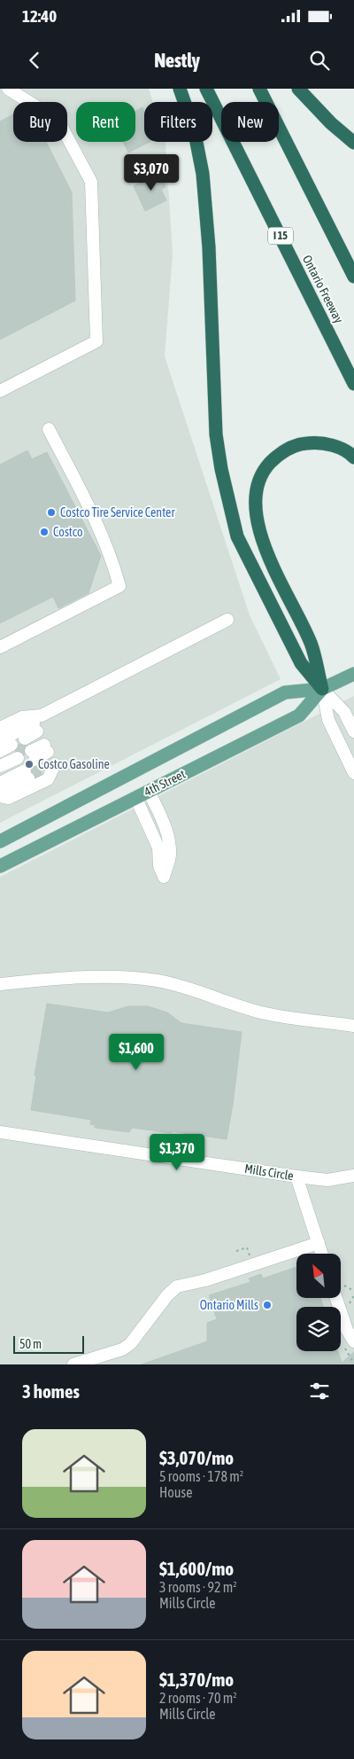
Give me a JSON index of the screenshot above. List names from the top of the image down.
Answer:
{
  "streets": {
    "highway": ["I 15", "Ontario Freeway"],
    "main road": ["4th Street"],
    "street": ["Mills Circle"]
  },
  "places": [
    "Costco Tire Service Center",
    "Costco",
    "Costco Gasoline",
    "Ontario Mills"
  ],
  "scale_bar": "50 m",
  "north": "top left",
  "page": {
    "status": "12:40",
    "header": "Nestly",
    "chip": [
      "Buy",
      "Rent",
      "Filters",
      "New"
    ],
    "price": ["$3,070", "$1,600", "$1,370"],
    "scale": "50 m",
    "heading": "3 homes",
    "list": [
      {
        "name": "$3,070/mo",
        "note": "5 rooms · 178 m² · House"
      },
      {
        "name": "$1,600/mo",
        "note": "3 rooms · 92 m² · Mills Circle"
      },
      {
        "name": "$1,370/mo",
        "note": "2 rooms · 70 m² · Mills Circle"
      }
    ]
  }
}
